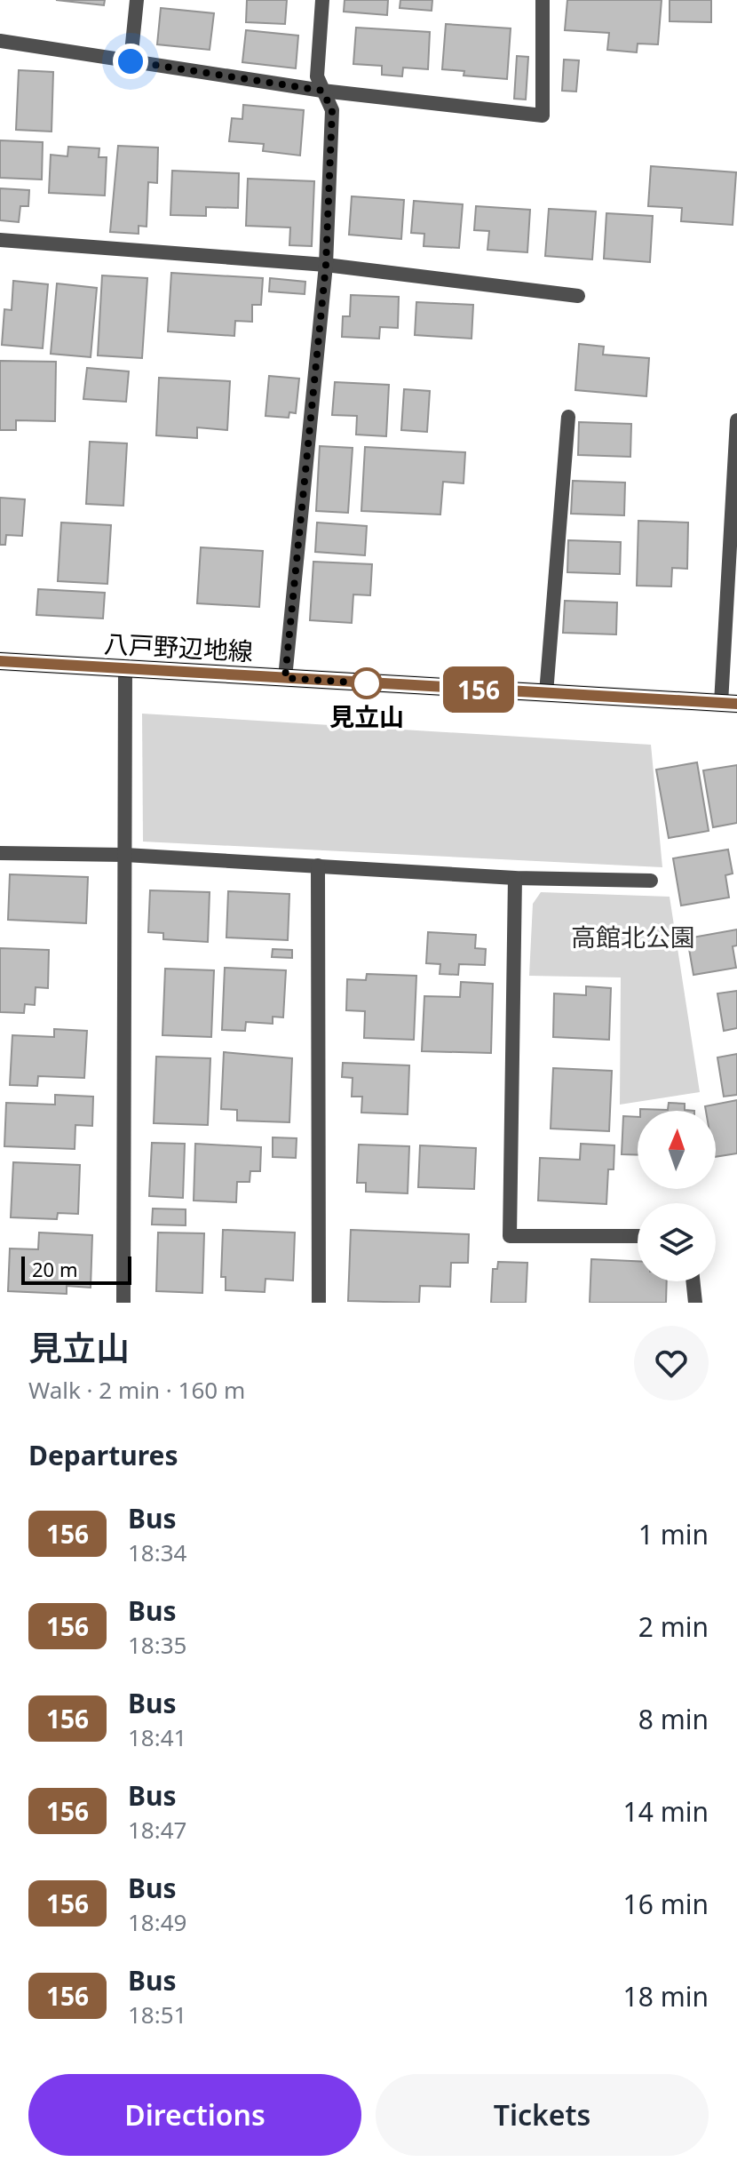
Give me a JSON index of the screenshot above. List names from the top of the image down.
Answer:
{
  "streets": {
    "main road": ["八戸野辺地線"]
  },
  "parks": ["高館北公園"],
  "places": ["見立山"],
  "lines": ["bus line 156"],
  "scale_bar": "20 m",
  "north": "top",
  "page": {
    "on_map": "156",
    "scale": "20 m",
    "heading": [
      ["見立山", "Walk · 2 min · 160 m"],
      "Departures"
    ],
    "list": [
      {
        "mark": "156",
        "name": "Bus",
        "note": "18:34",
        "value": "1 min"
      },
      {
        "mark": "156",
        "name": "Bus",
        "note": "18:35",
        "value": "2 min"
      },
      {
        "mark": "156",
        "name": "Bus",
        "note": "18:41",
        "value": "8 min"
      },
      {
        "mark": "156",
        "name": "Bus",
        "note": "18:47",
        "value": "14 min"
      },
      {
        "mark": "156",
        "name": "Bus",
        "note": "18:49",
        "value": "16 min"
      },
      {
        "mark": "156",
        "name": "Bus",
        "note": "18:51",
        "value": "18 min"
      }
    ],
    "buttons": ["Directions", "Tickets"]
  }
}
